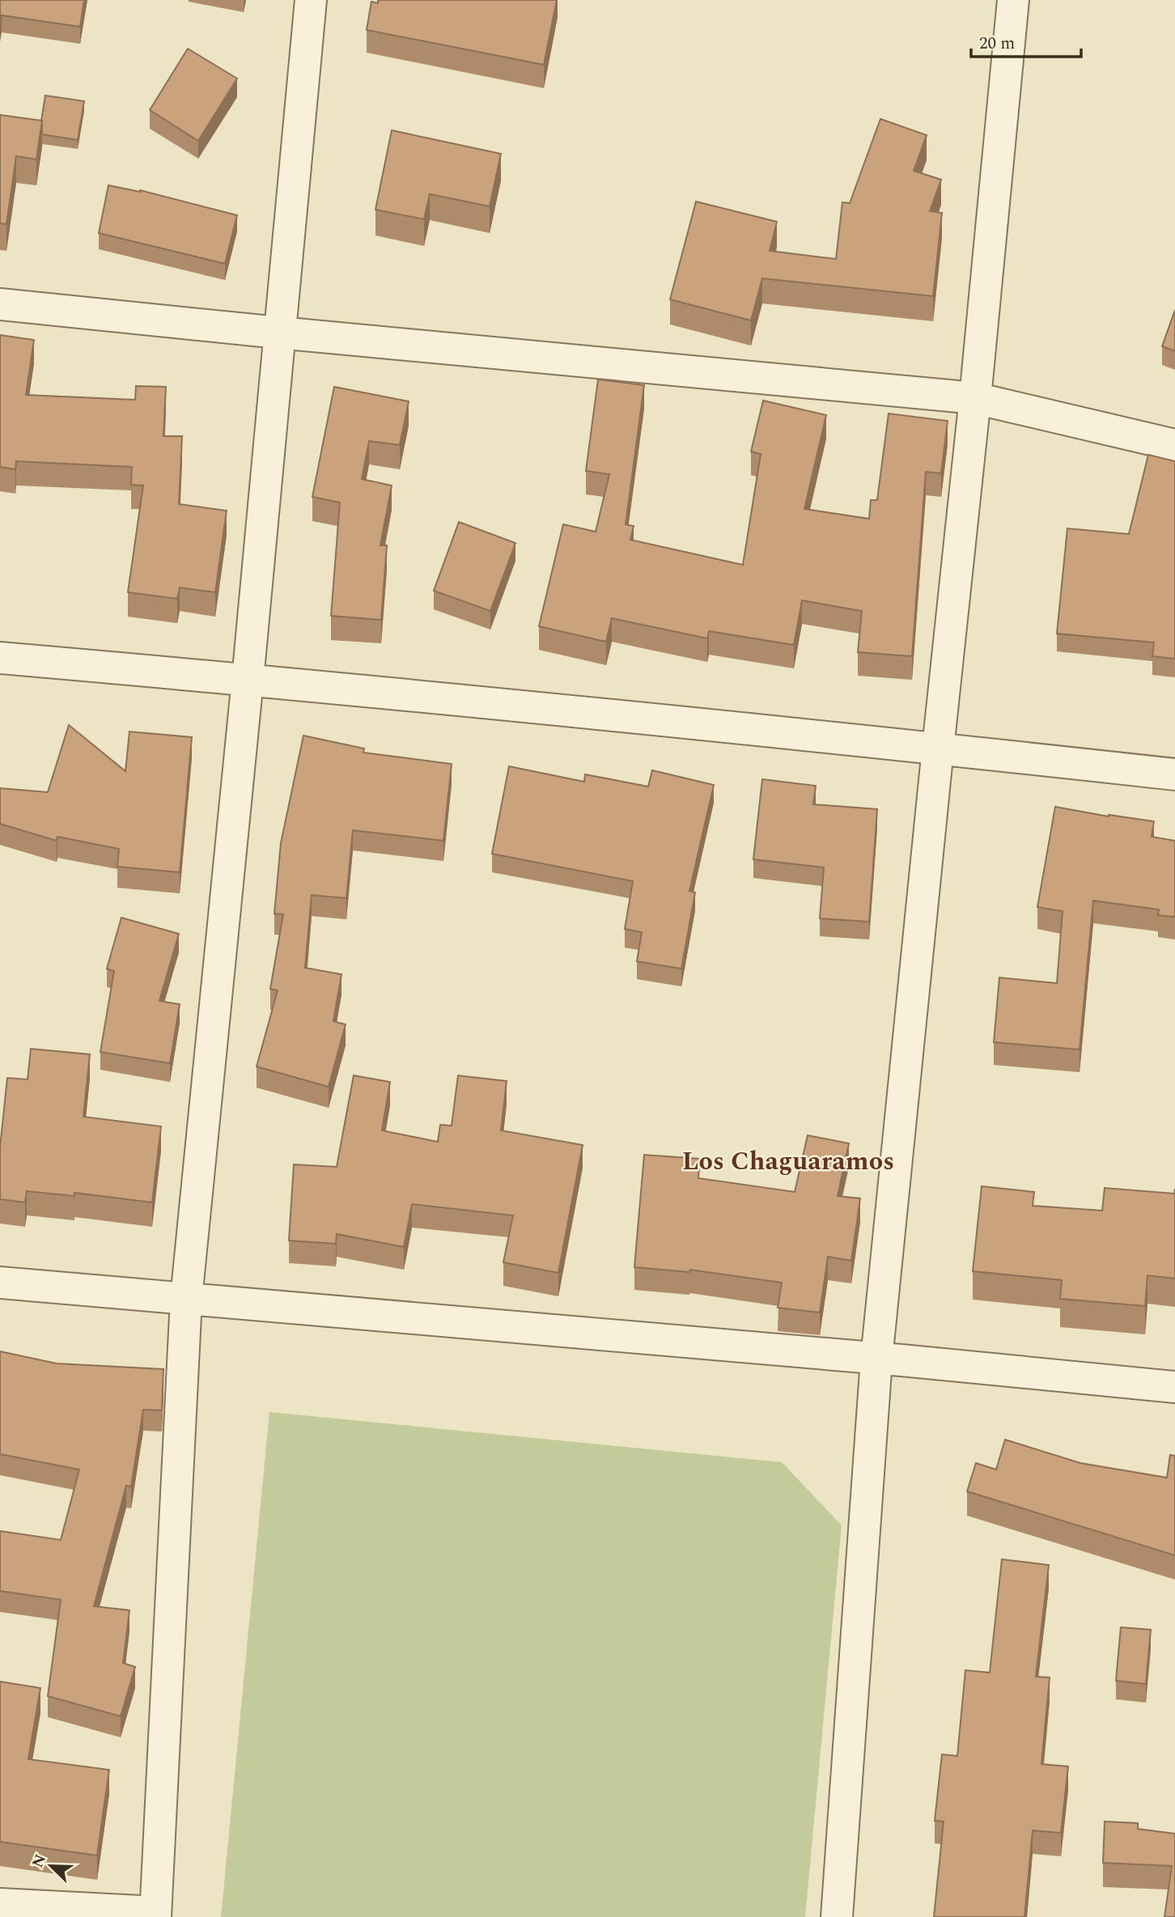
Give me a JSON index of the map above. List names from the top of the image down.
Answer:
{
  "districts": ["Los Chaguaramos"],
  "scale_bar": "20 m",
  "north": "top left"
}
